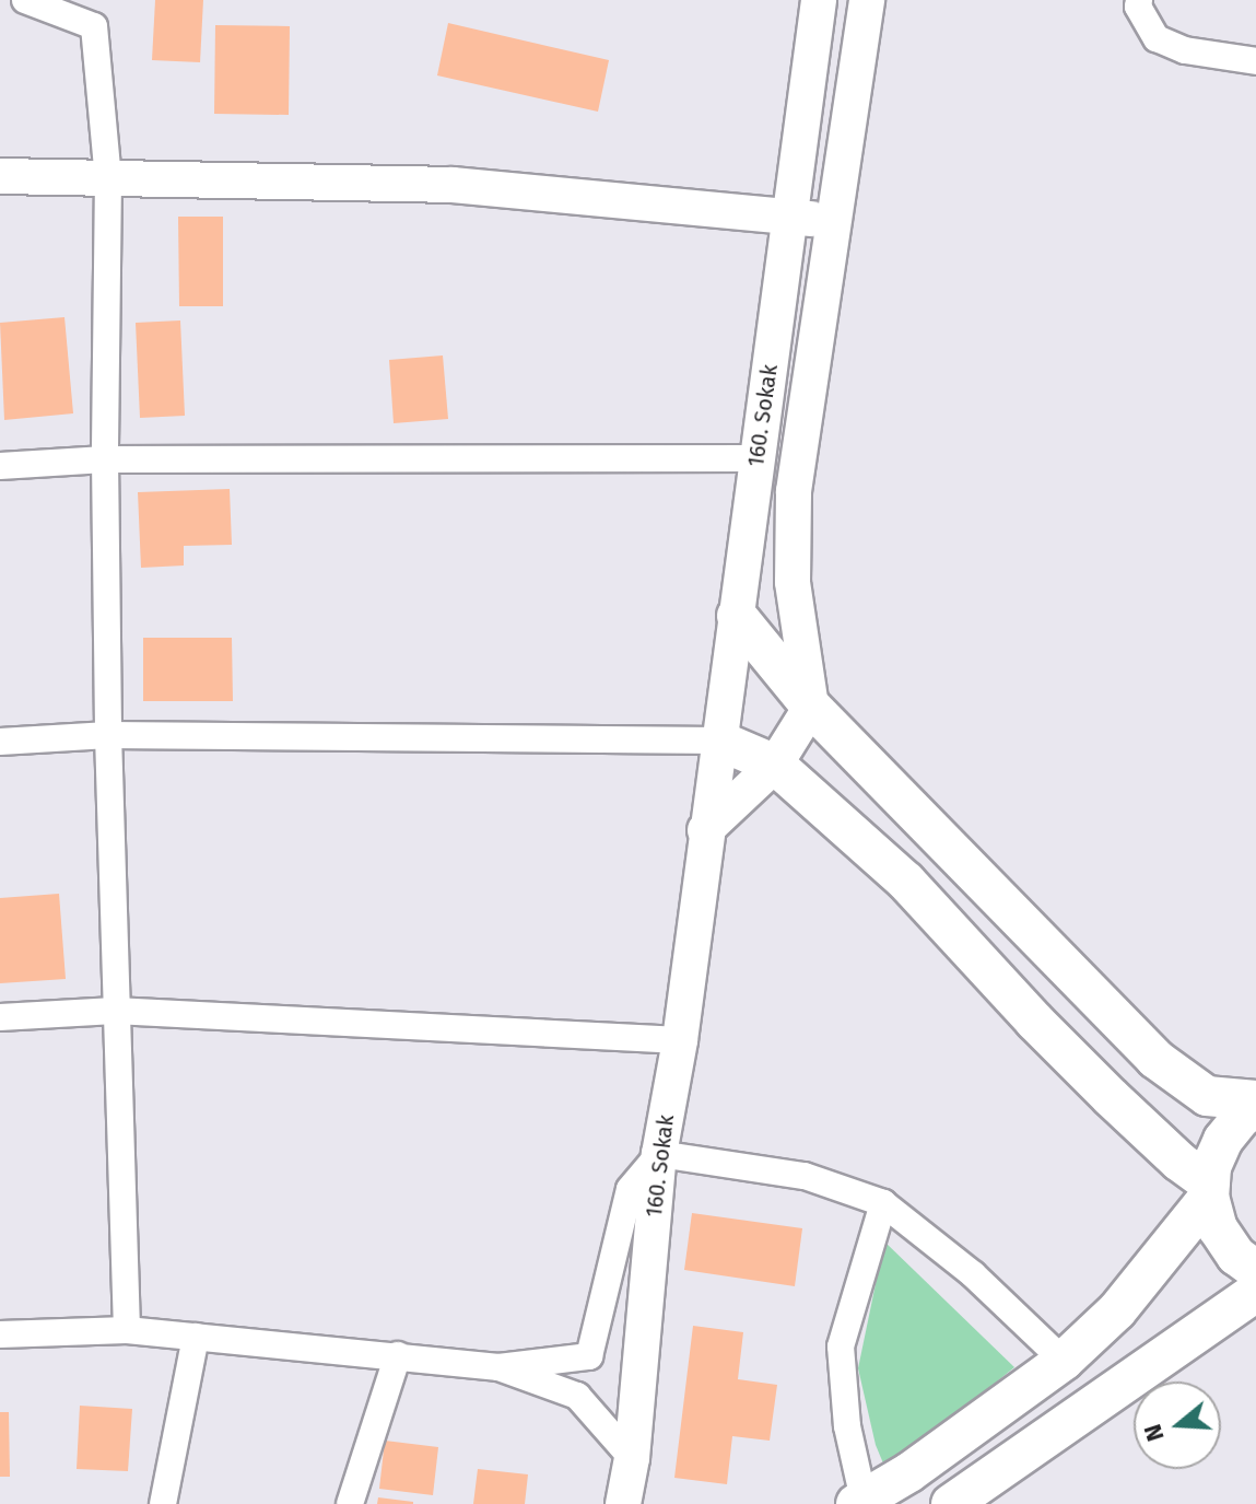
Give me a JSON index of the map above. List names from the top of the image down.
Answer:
{
  "streets": {
    "street": ["160. Sokak"]
  },
  "north": "left"
}
